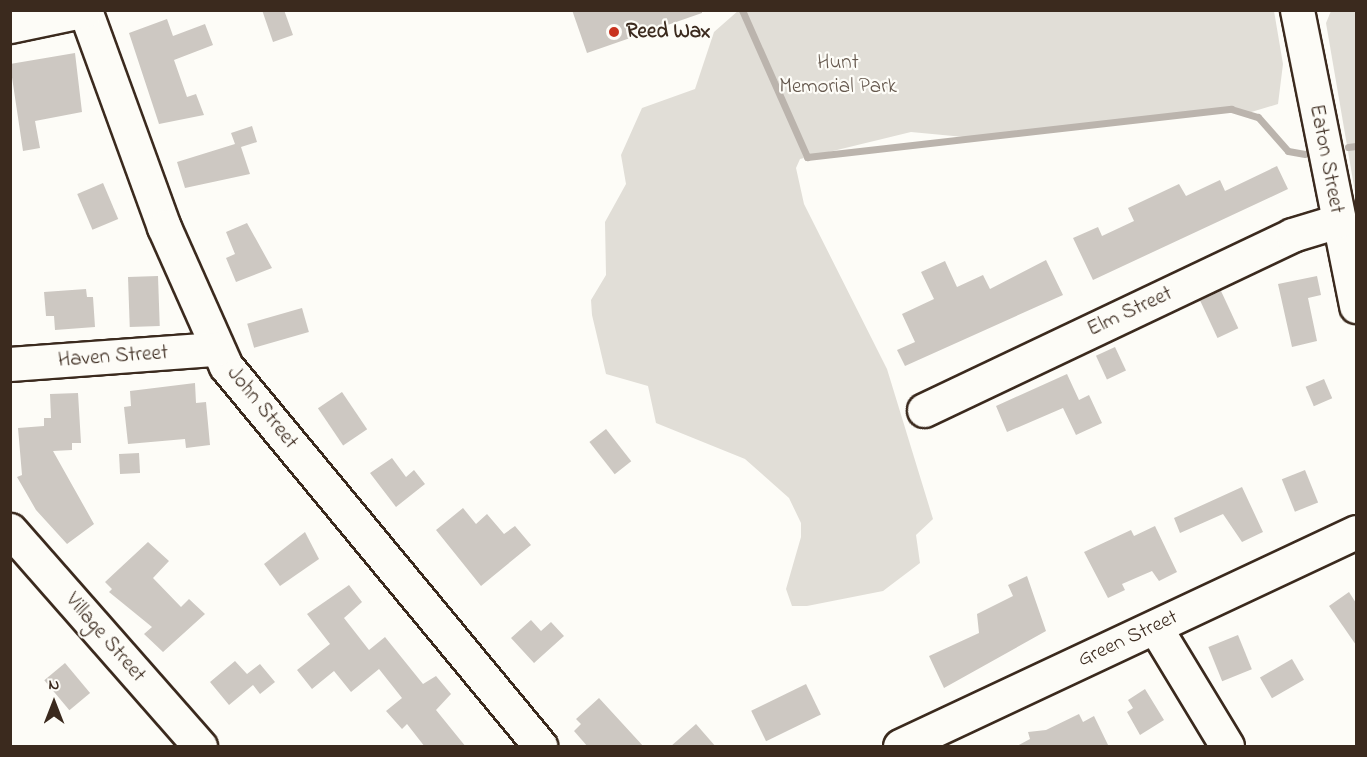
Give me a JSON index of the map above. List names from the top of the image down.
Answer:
{
  "streets": {
    "street": [
      "Eaton Street",
      "Elm Street",
      "Haven Street",
      "John Street",
      "Village Street",
      "Green Street"
    ]
  },
  "crossings": [
    ["Eaton Street", "Elm Street"],
    ["Haven Street", "John Street"]
  ],
  "parks": ["Hunt Memorial Park"],
  "places": ["Reed Wax"],
  "north": "top"
}
